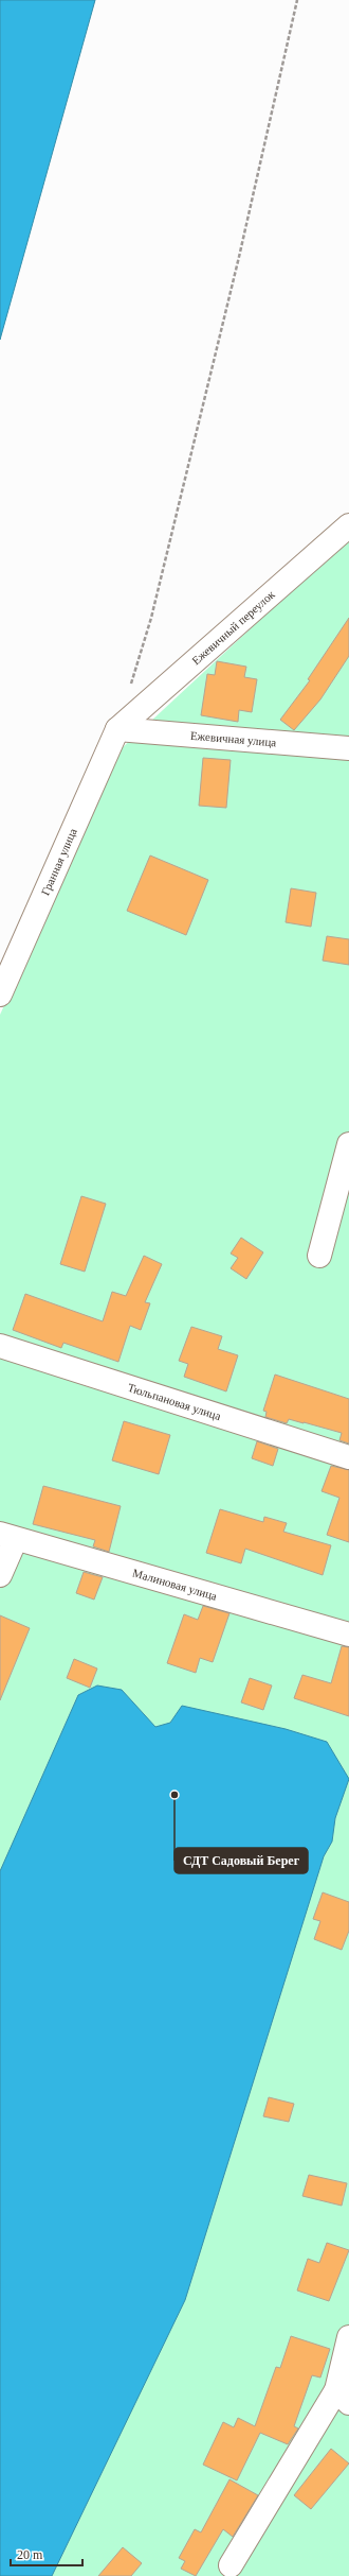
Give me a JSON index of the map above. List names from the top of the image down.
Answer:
{
  "streets": {
    "street": [
      "Ежевичный переулок",
      "Ежевичная улица",
      "Гранная улица",
      "Тюльпановая улица",
      "Малиновая улица"
    ]
  },
  "crossings": [
    ["Ежевичный переулок", "Ежевичная улица"],
    ["Ежевичный переулок", "Гранная улица"],
    ["Ежевичная улица", "Гранная улица"]
  ],
  "places": ["СДТ Садовый Берег"],
  "scale_bar": "20 m"
}
